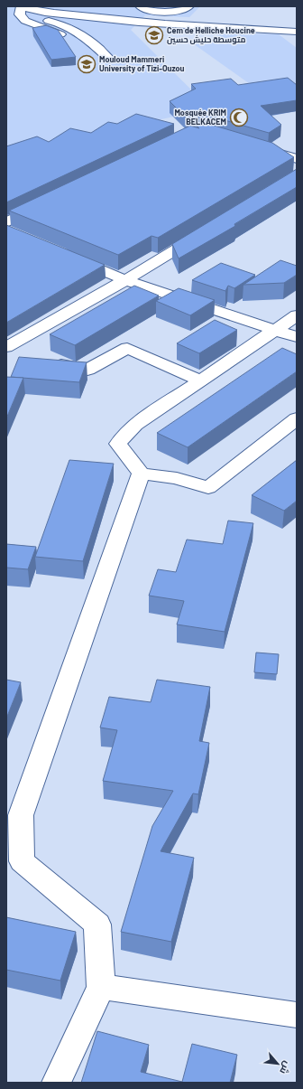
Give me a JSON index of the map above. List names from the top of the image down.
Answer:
{
  "places": {
    "school or university": ["Cem de Helliche Houcine متوسطة حليش حسين", "Mouloud Mammeri University of Tizi-Ouzou"],
    "mosque": ["Mosquée KRIM BELKACEM"]
  },
  "north": "bottom right"
}
